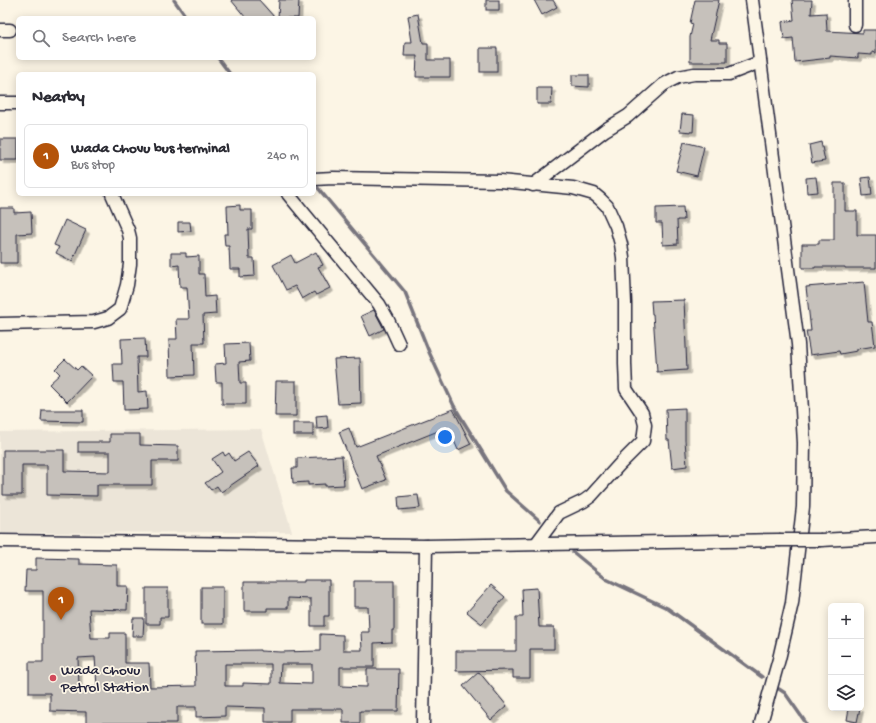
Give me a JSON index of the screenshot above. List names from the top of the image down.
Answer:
{
  "places": ["Wada Chovu Petrol Station"],
  "page": {
    "search": "Search here",
    "heading": "Nearby",
    "list": [
      {
        "mark": "1",
        "name": "Wada Chovu bus terminal",
        "note": "Bus stop",
        "value": "240 m"
      }
    ],
    "pins": "1",
    "map_buttons": ["+", "−"]
  }
}
